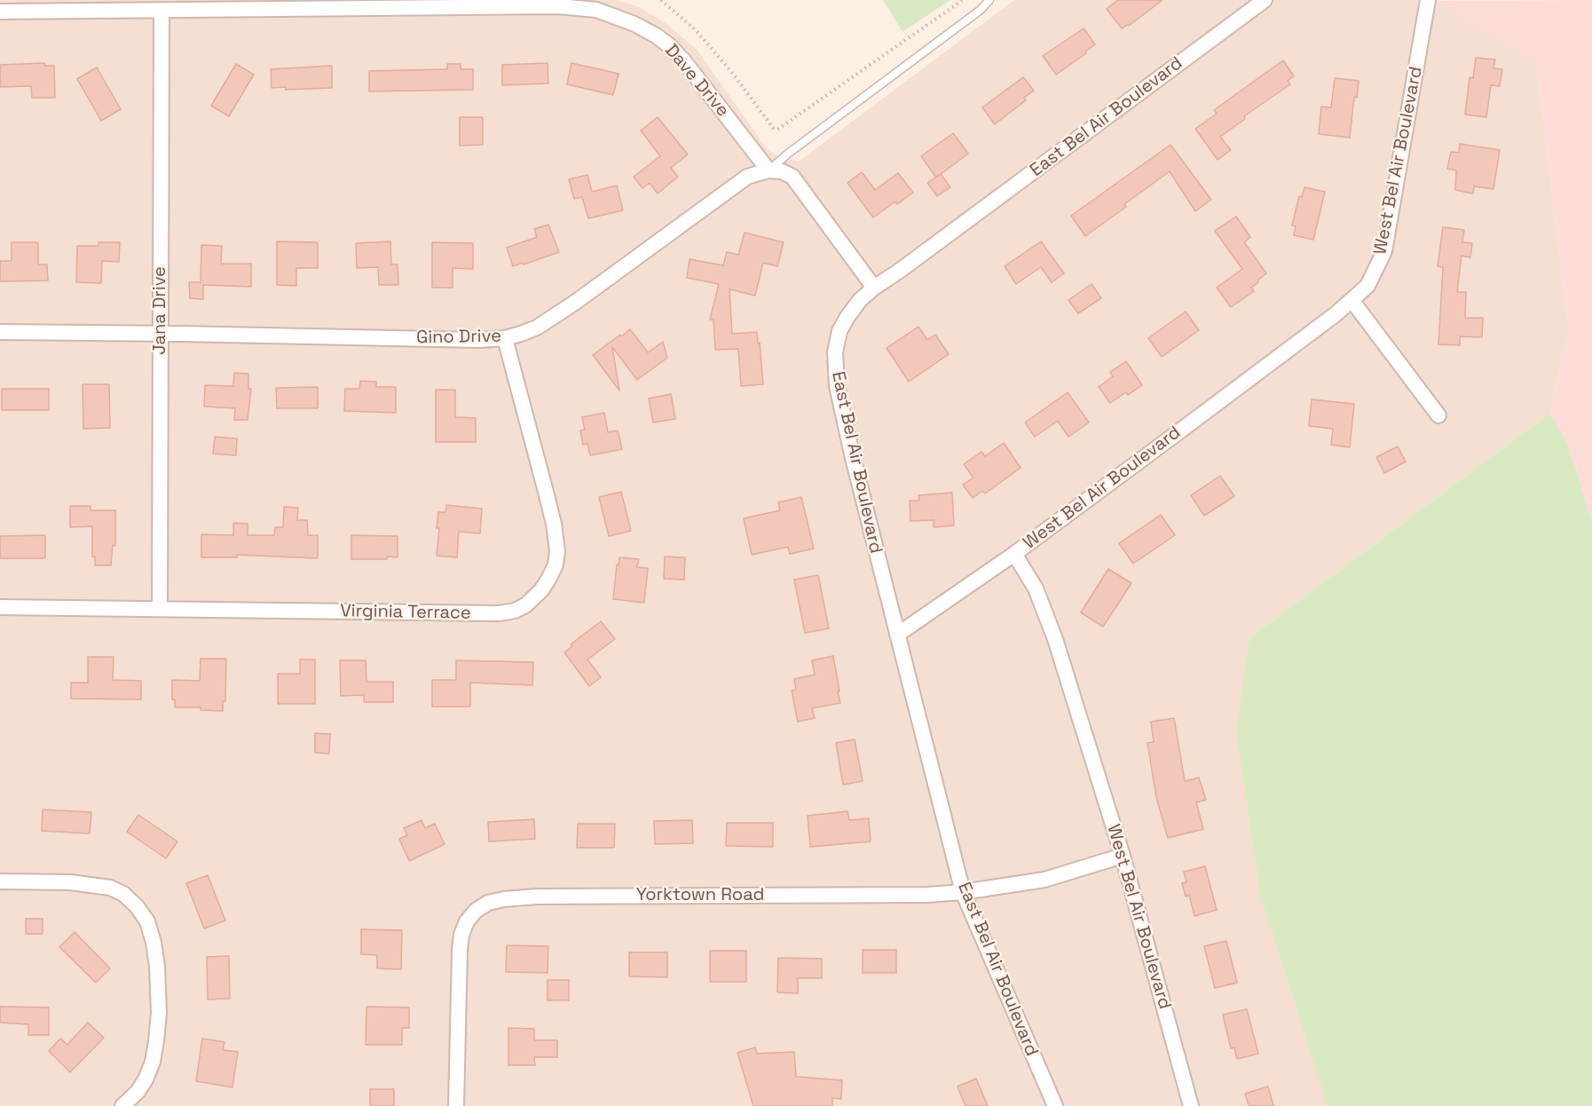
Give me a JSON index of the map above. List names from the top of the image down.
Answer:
{
  "streets": {
    "street": [
      "Dave Drive",
      "East Bel Air Boulevard",
      "West Bel Air Boulevard",
      "Jana Drive",
      "Gino Drive",
      "Virginia Terrace",
      "Yorktown Road"
    ]
  },
  "crossings": [
    ["Dave Drive", "Jana Drive"],
    ["Dave Drive", "Gino Drive"],
    ["East Bel Air Boulevard", "Yorktown Road"],
    ["West Bel Air Boulevard", "Yorktown Road"],
    ["Jana Drive", "Gino Drive"],
    ["Jana Drive", "Virginia Terrace"],
    ["Gino Drive", "Virginia Terrace"]
  ]
}
